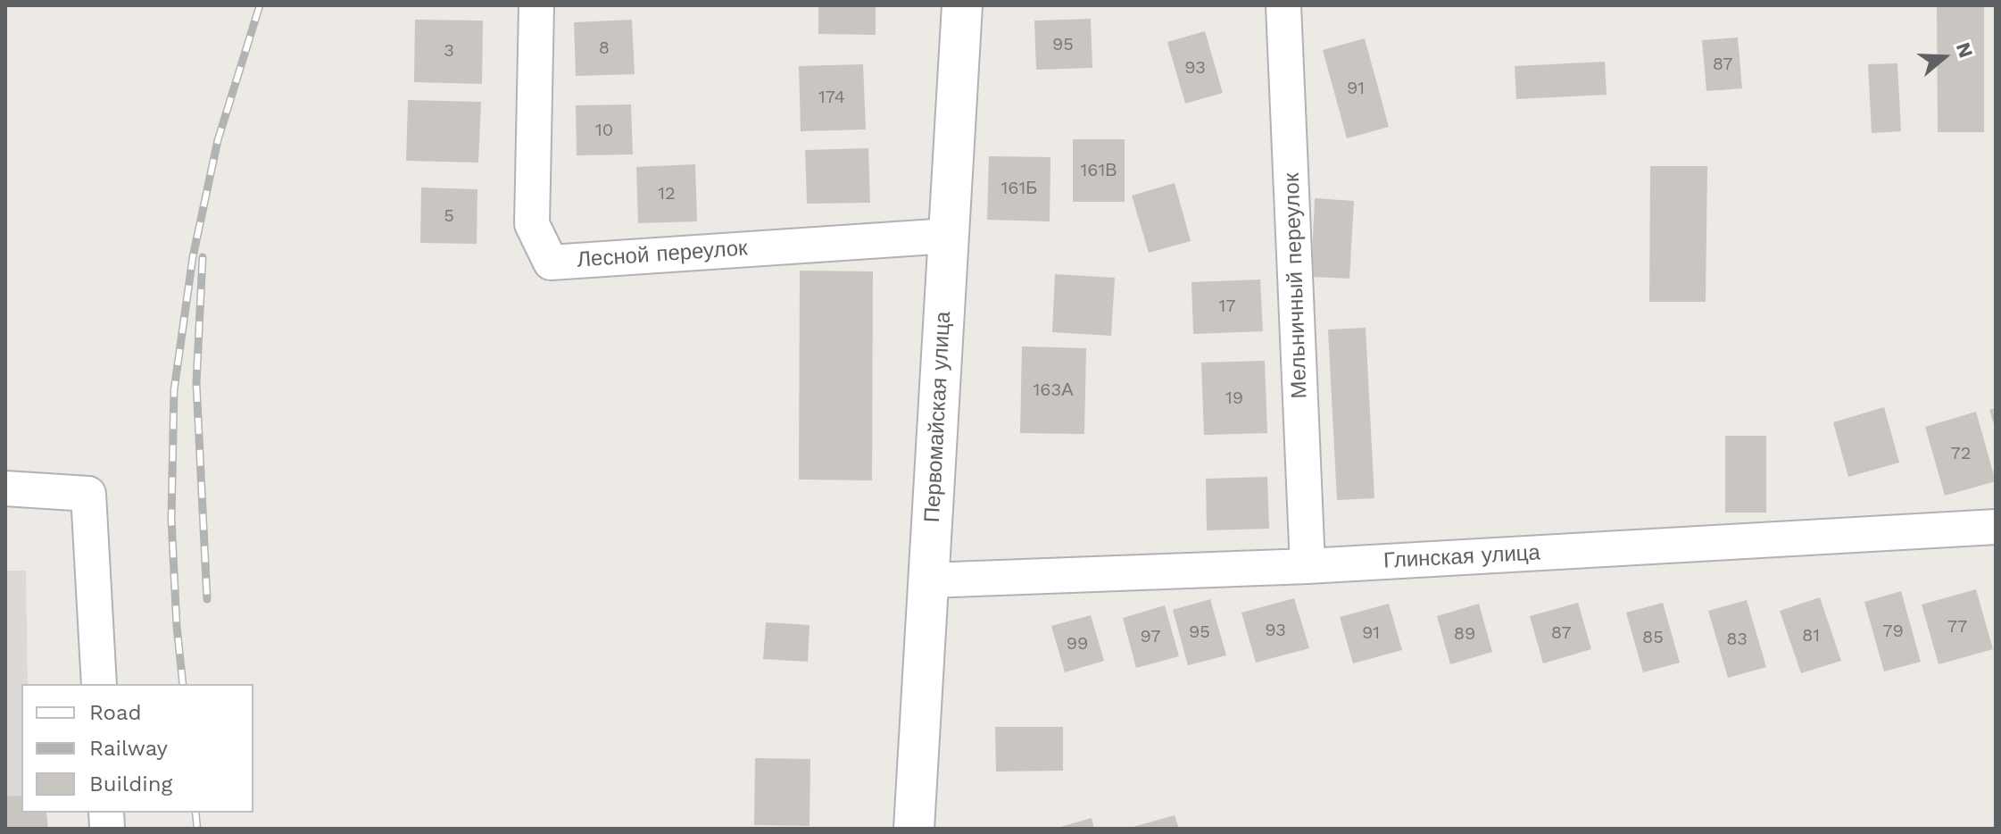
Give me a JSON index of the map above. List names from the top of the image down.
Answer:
{
  "streets": {
    "street": [
      "Лесной переулок",
      "Мельничный переулок",
      "Первомайская улица",
      "Глинская улица"
    ]
  },
  "crossings": [
    ["Лесной переулок", "Первомайская улица"],
    ["Мельничный переулок", "Глинская улица"],
    ["Первомайская улица", "Глинская улица"]
  ],
  "house_numbers": [
    "95",
    "8",
    "3",
    "87",
    "93",
    "91",
    "174",
    "10",
    "161В",
    "161Б",
    "12",
    "5",
    "17",
    "163А",
    "19",
    "72",
    "77",
    "93",
    "79",
    "95",
    "91",
    "87",
    "89",
    "81",
    "97",
    "85",
    "83",
    "99"
  ],
  "legend": ["Road", "Railway", "Building"],
  "north": "right"
}
